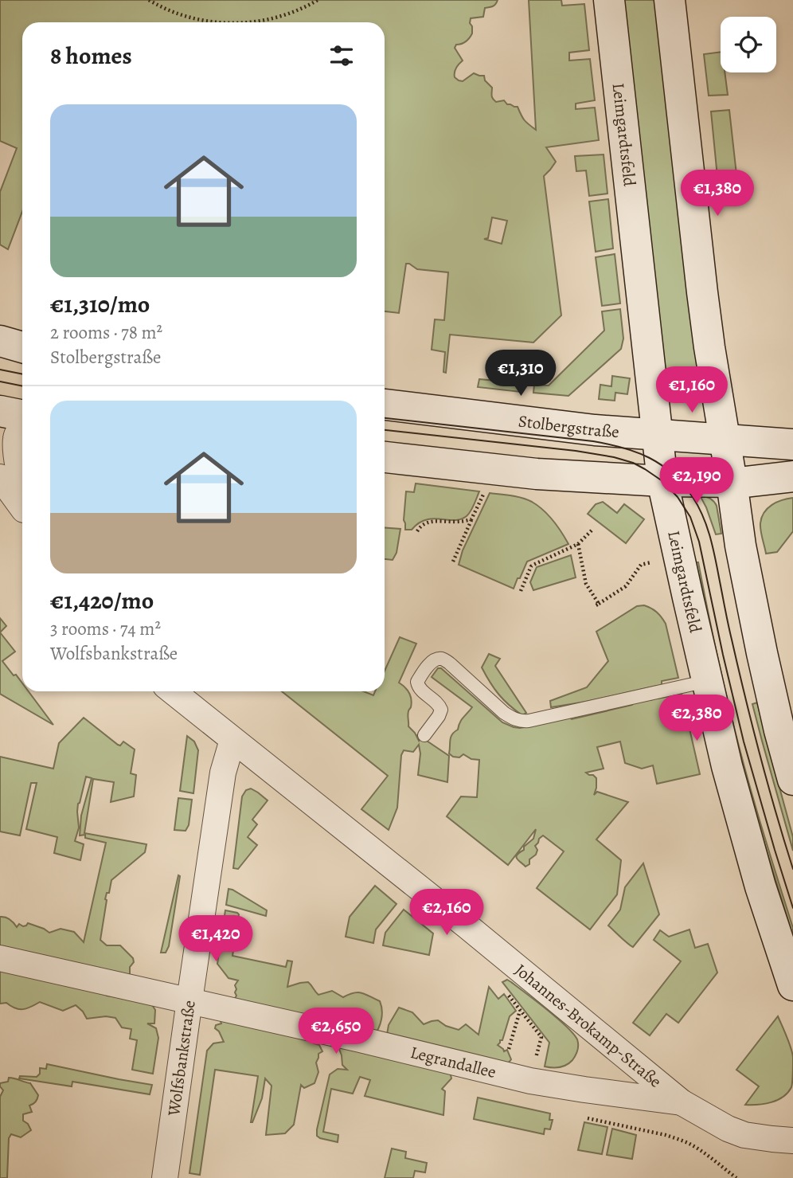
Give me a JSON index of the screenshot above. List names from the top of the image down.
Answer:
{
  "streets": {
    "main road": ["Leimgardtsfeld", "Stolbergstraße"],
    "street": ["Johannes-Brokamp-Straße", "Wolfsbankstraße", "Legrandallee"]
  },
  "crossings": [
    ["Leimgardtsfeld", "Stolbergstraße"],
    ["Johannes-Brokamp-Straße", "Wolfsbankstraße"],
    ["Johannes-Brokamp-Straße", "Legrandallee"],
    ["Wolfsbankstraße", "Legrandallee"]
  ],
  "page": {
    "heading": "8 homes",
    "list": [
      {
        "name": "€1,310/mo",
        "note": "2 rooms · 78 m² · Stolbergstraße"
      },
      {
        "name": "€1,420/mo",
        "note": "3 rooms · 74 m² · Wolfsbankstraße"
      }
    ],
    "price": [
      "€1,380",
      "€1,310",
      "€1,160",
      "€2,190",
      "€2,380",
      "€2,160",
      "€1,420",
      "€2,650"
    ]
  }
}
